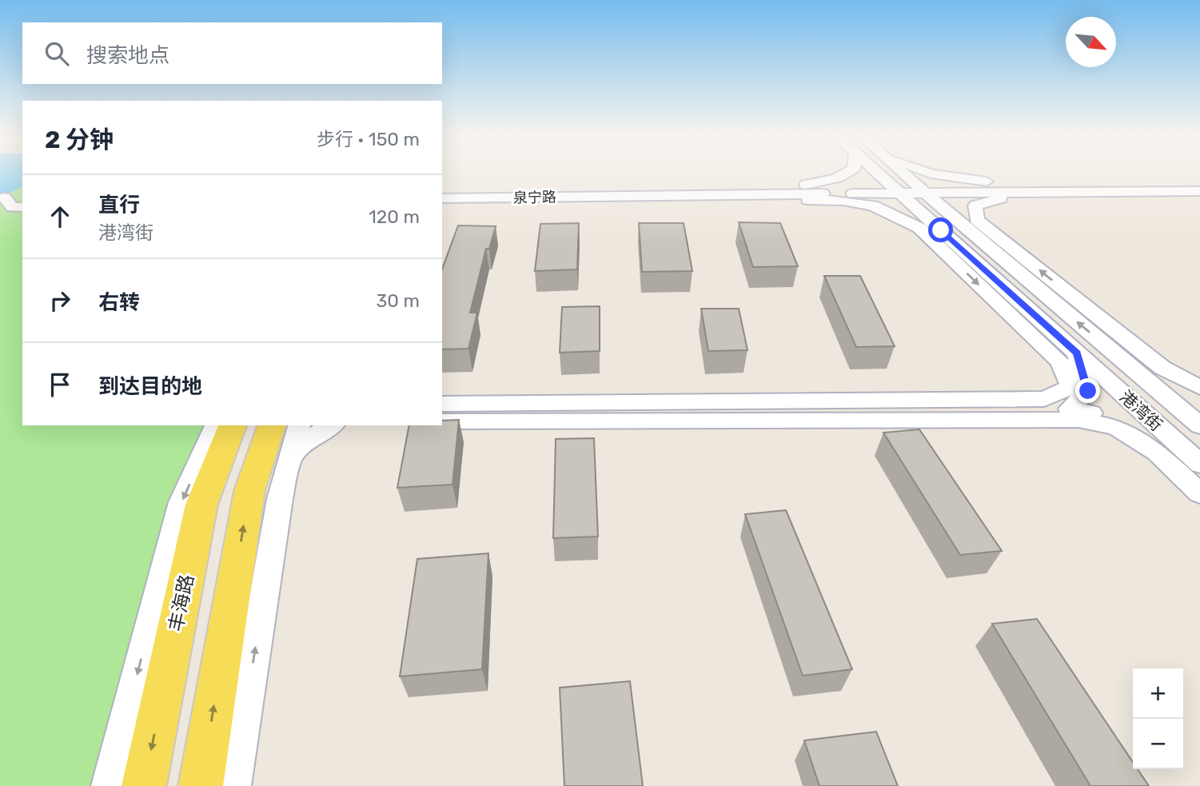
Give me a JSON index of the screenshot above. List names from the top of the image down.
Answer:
{
  "streets": {
    "main road": ["丰海路"],
    "street": ["泉宁路", "港湾街"]
  },
  "crossings": [
    ["泉宁路", "港湾街"]
  ],
  "north": "bottom right",
  "page": {
    "search": "搜索地点",
    "heading": ["2 分钟", "步行 · 150 m"],
    "list": [
      ["直行", "港湾街", "120 m"],
      ["右转", "30 m"],
      "到达目的地"
    ],
    "map_buttons": ["+", "−"]
  }
}
